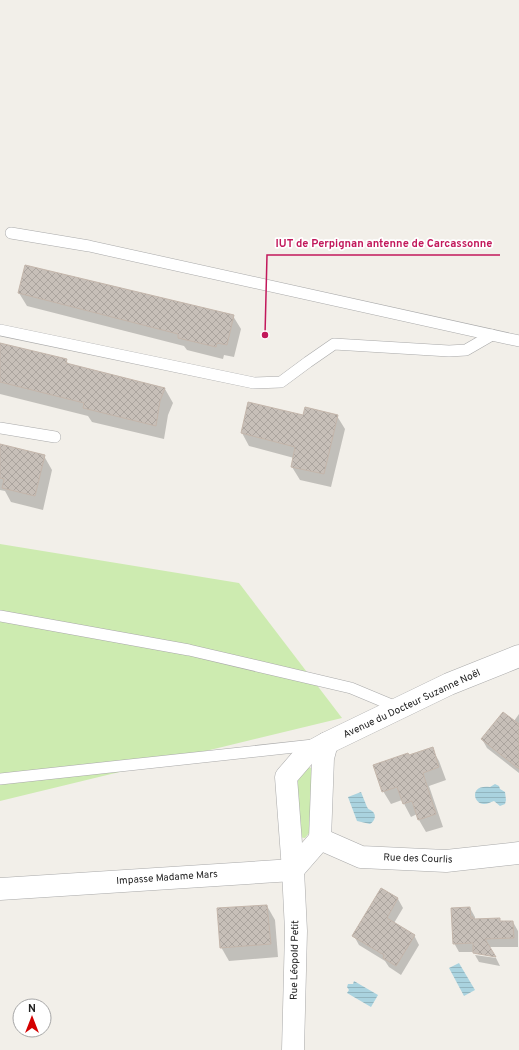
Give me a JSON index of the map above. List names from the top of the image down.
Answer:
{
  "streets": {
    "street": [
      "Avenue du Docteur Suzanne Noël",
      "Rue des Courlis",
      "Impasse Madame Mars",
      "Rue Léopold Petit"
    ]
  },
  "crossings": [
    ["Avenue du Docteur Suzanne Noël", "Impasse Madame Mars"],
    ["Avenue du Docteur Suzanne Noël", "Rue Léopold Petit"],
    ["Impasse Madame Mars", "Rue Léopold Petit"]
  ],
  "places": ["IUT de Perpignan antenne de Carcassonne"],
  "north": "top"
}
